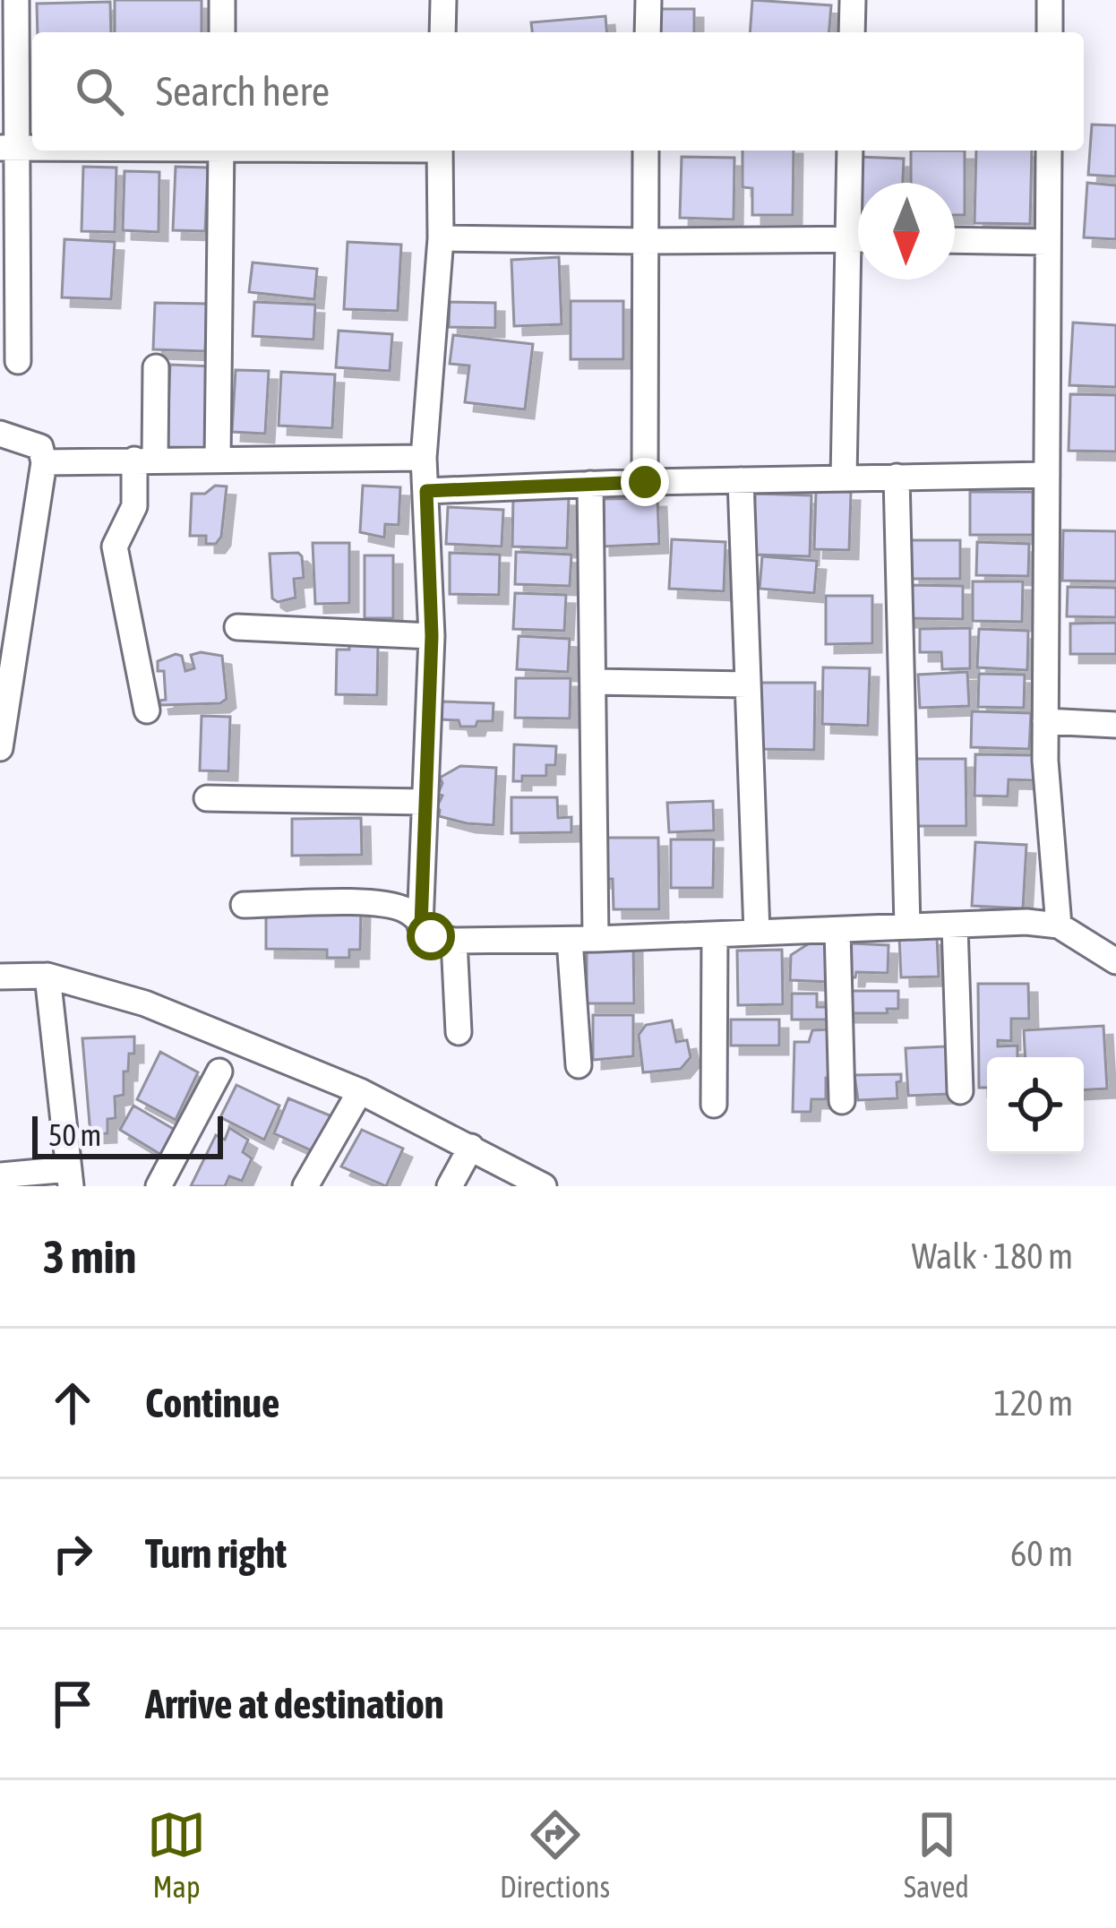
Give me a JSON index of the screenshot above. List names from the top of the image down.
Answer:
{
  "scale_bar": "50 m",
  "north": "bottom",
  "page": {
    "search": "Search here",
    "scale": "50 m",
    "heading": ["3 min", "Walk · 180 m"],
    "list": [
      ["Continue", "120 m"],
      ["Turn right", "60 m"],
      "Arrive at destination"
    ],
    "nav": ["Map", "Directions", "Saved"]
  }
}
